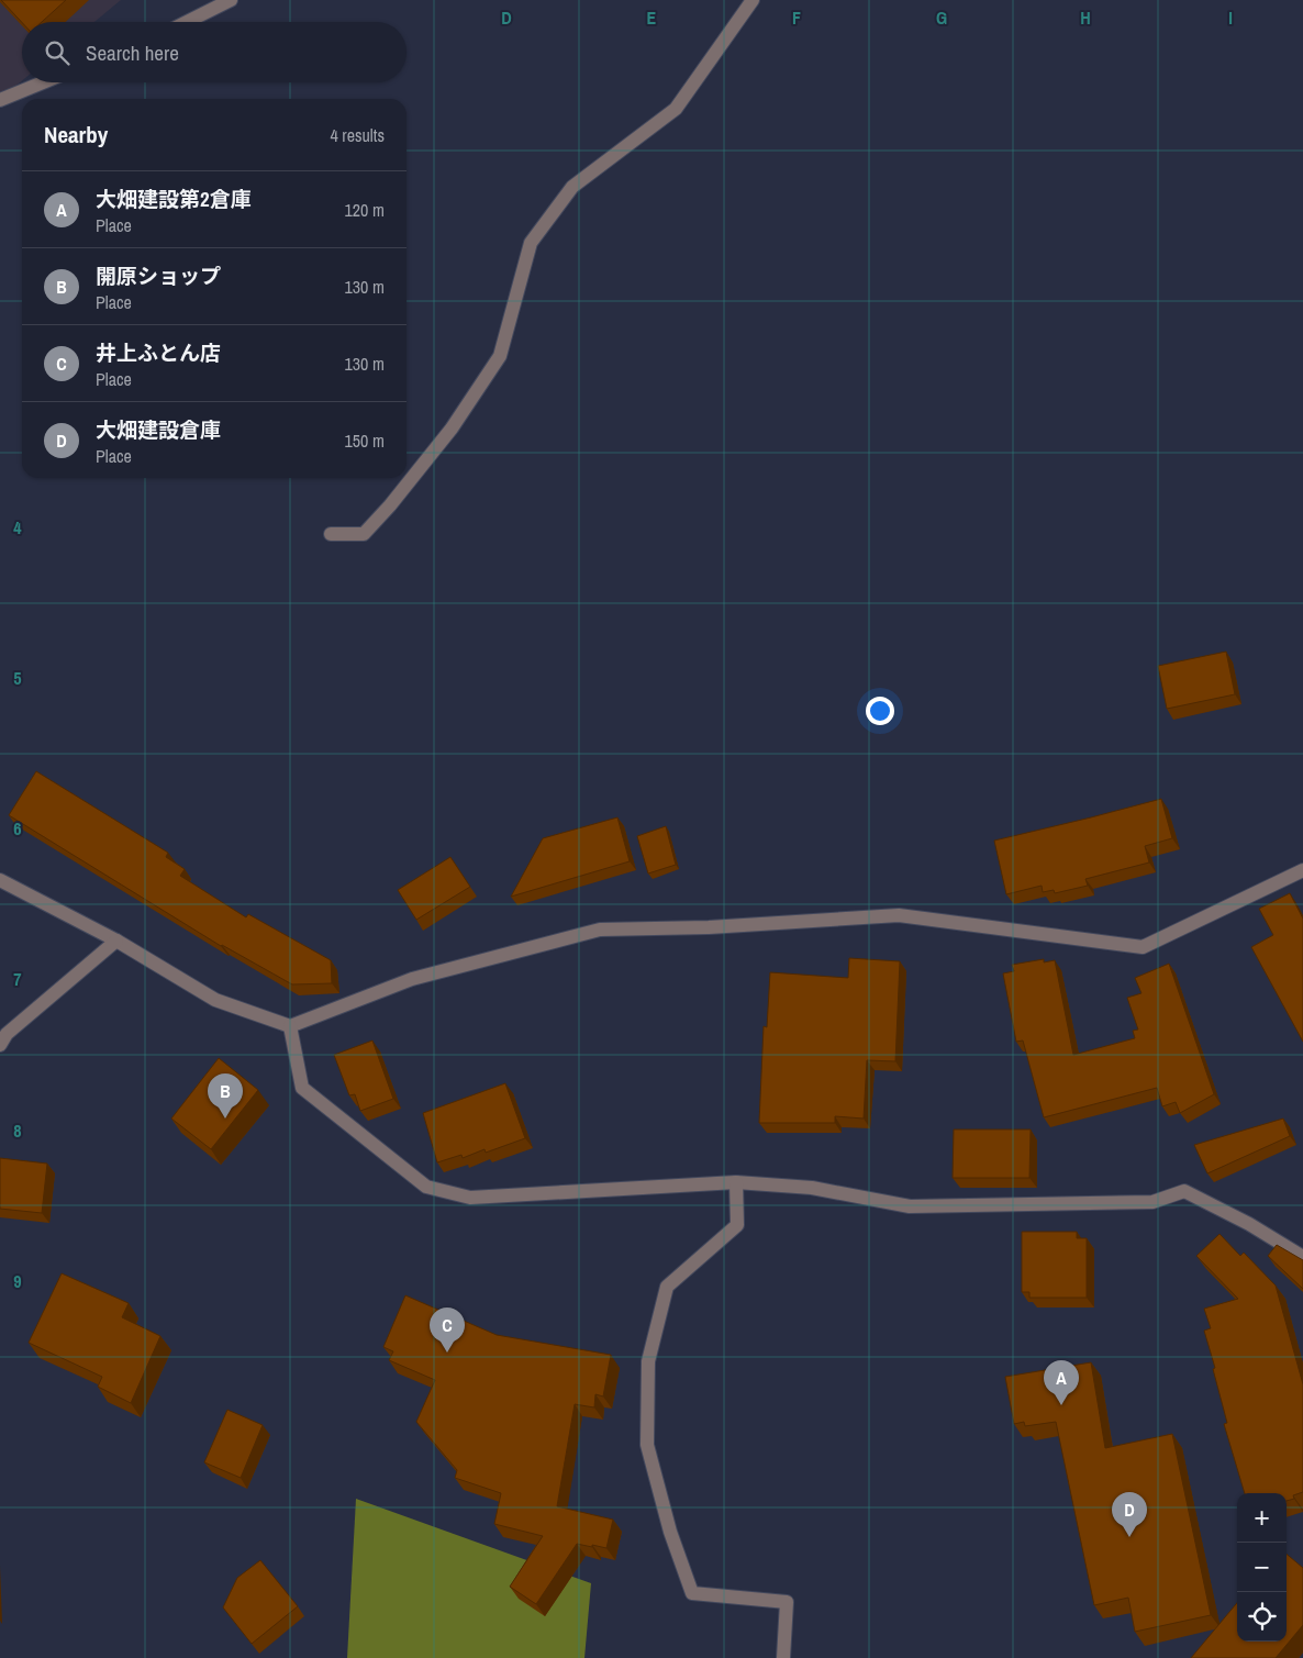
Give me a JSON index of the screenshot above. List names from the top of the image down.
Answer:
{
  "page": {
    "search": "Search here",
    "heading": ["Nearby", "4 results"],
    "list": [
      {
        "mark": "A",
        "name": "大畑建設第2倉庫",
        "note": "Place",
        "value": "120 m"
      },
      {
        "mark": "B",
        "name": "開原ショップ",
        "note": "Place",
        "value": "130 m"
      },
      {
        "mark": "C",
        "name": "井上ふとん店",
        "note": "Place",
        "value": "130 m"
      },
      {
        "mark": "D",
        "name": "大畑建設倉庫",
        "note": "Place",
        "value": "150 m"
      }
    ],
    "pins": [
      "B",
      "C",
      "A",
      "D"
    ],
    "map_buttons": ["+", "−"]
  },
  "grid": {
    "columns": [
      "D",
      "E",
      "F",
      "G",
      "H",
      "I"
    ],
    "rows": [
      "4",
      "5",
      "6",
      "7",
      "8",
      "9"
    ]
  }
}
